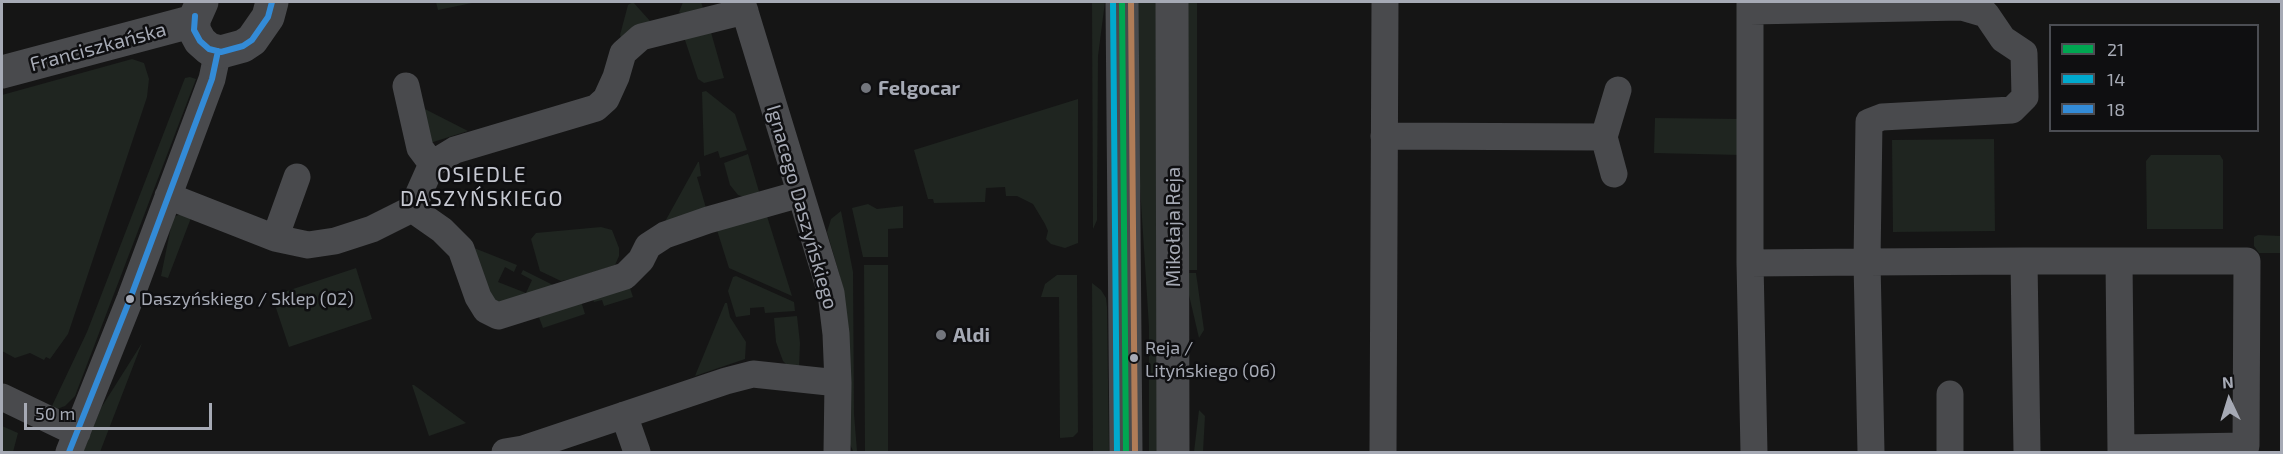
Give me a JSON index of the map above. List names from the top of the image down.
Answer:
{
  "streets": {
    "street": ["Franciszkańska", "Ignacego Daszyńskiego", "Mikołaja Reja"]
  },
  "districts": ["OSIEDLE DASZYŃSKIEGO"],
  "places": [
    "Felgocar",
    "Daszyńskiego / Sklep (02)",
    "Aldi",
    "Reja / Lityńskiego (06)"
  ],
  "lines": ["transit line 21", "transit line 14", "transit line 18"],
  "legend": ["21", "14", "18"],
  "scale_bar": "50 m",
  "north": "top"
}
